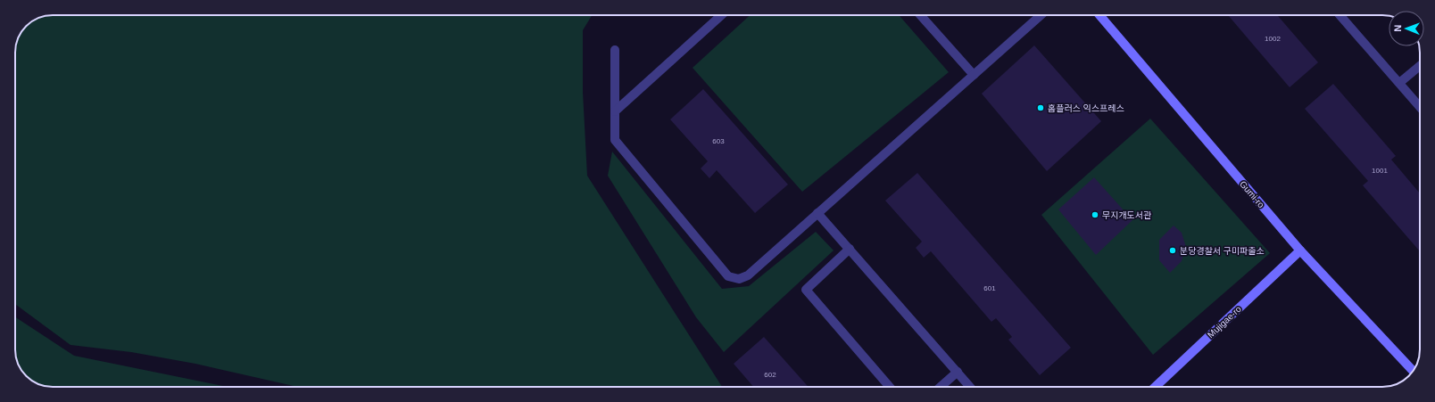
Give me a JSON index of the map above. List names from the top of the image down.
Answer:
{
  "streets": {
    "street": ["Gumi-ro", "Mujigae-ro"]
  },
  "crossings": [
    ["Gumi-ro", "Mujigae-ro"]
  ],
  "places": ["홈플러스 익스프레스", "무지개도서관", "분당경찰서 구미파출소"],
  "house_numbers": [
    "1002",
    "603",
    "1001",
    "601",
    "602"
  ],
  "north": "left"
}
